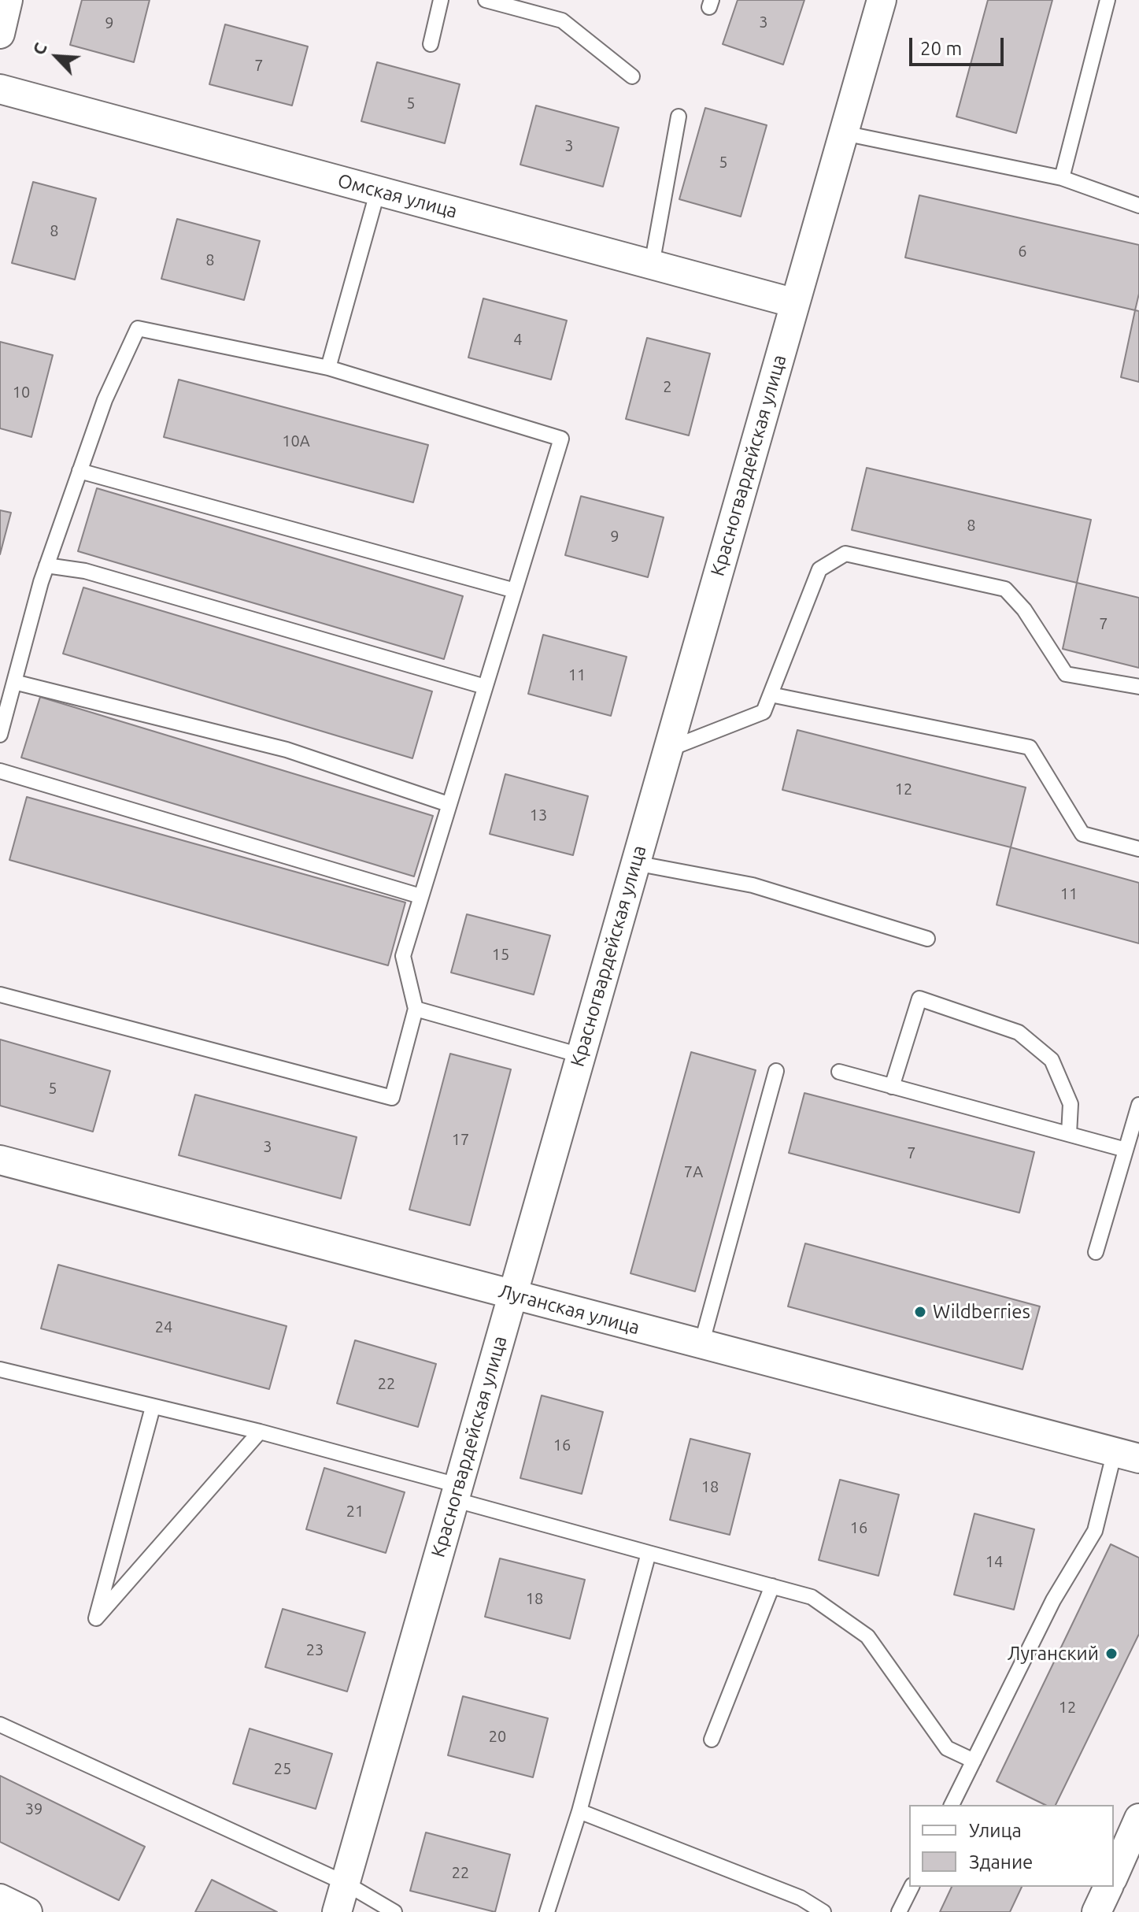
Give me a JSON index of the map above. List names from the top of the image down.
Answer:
{
  "streets": {
    "street": ["Омская улица", "Красногвардейская улица", "Луганская улица"]
  },
  "crossings": [
    ["Омская улица", "Красногвардейская улица"],
    ["Красногвардейская улица", "Луганская улица"]
  ],
  "places": ["Wildberries", "Луганский"],
  "house_numbers": [
    "3",
    "9",
    "7",
    "5",
    "3",
    "5",
    "8",
    "6",
    "8",
    "4",
    "2",
    "10",
    "10А",
    "8",
    "9",
    "7",
    "11",
    "12",
    "13",
    "11",
    "15",
    "5",
    "17",
    "3",
    "7",
    "7А",
    "24",
    "22",
    "16",
    "18",
    "21",
    "16",
    "14",
    "18",
    "23",
    "12",
    "20",
    "25",
    "39",
    "22"
  ],
  "legend": ["Улица", "Здание"],
  "scale_bar": "20 m",
  "north": "top left"
}
